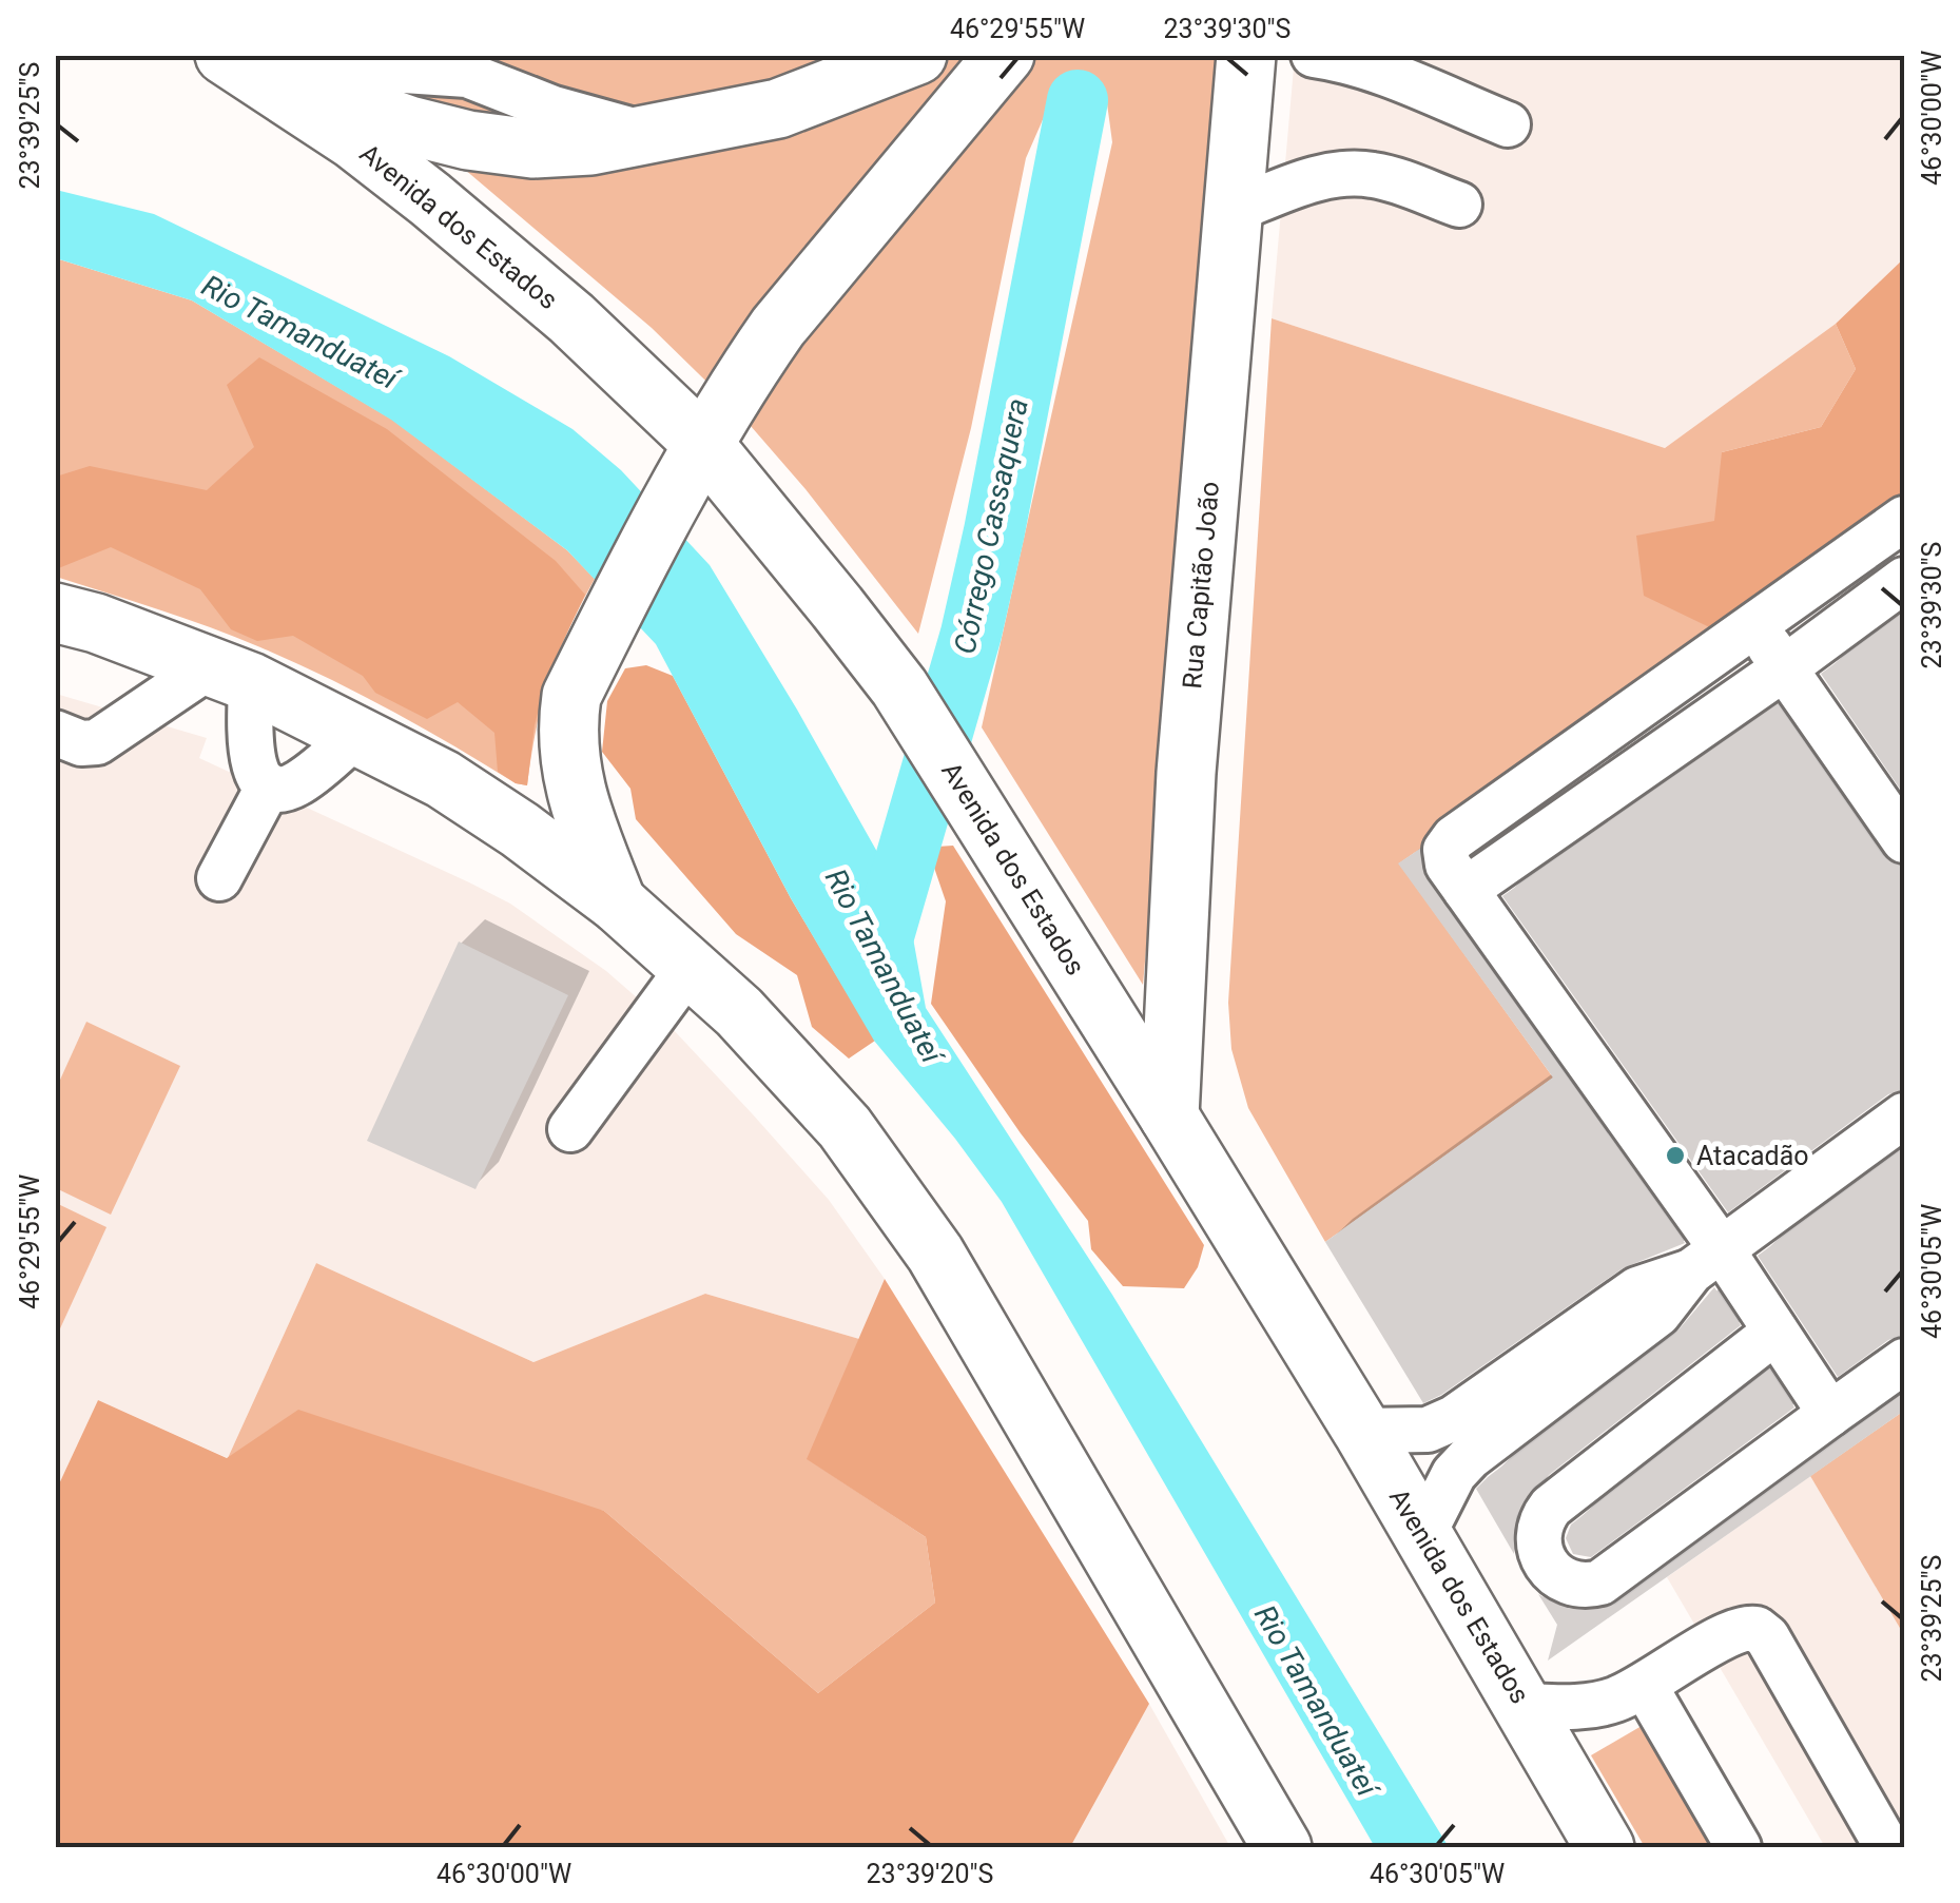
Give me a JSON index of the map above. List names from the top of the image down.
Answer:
{
  "streets": {
    "highway": ["Avenida dos Estados", "Rua Capitão João"]
  },
  "crossings": [
    ["Avenida dos Estados", "Rua Capitão João"]
  ],
  "water": ["Rio Tamanduateí", "Córrego Cassaquera"],
  "places": ["Atacadão"],
  "coordinates": [
    "46°29'55\"W",
    "23°39'30\"S",
    "46°30'00\"W",
    "23°39'25\"S",
    "46°30'05\"W",
    "23°39'20\"S"
  ]
}
